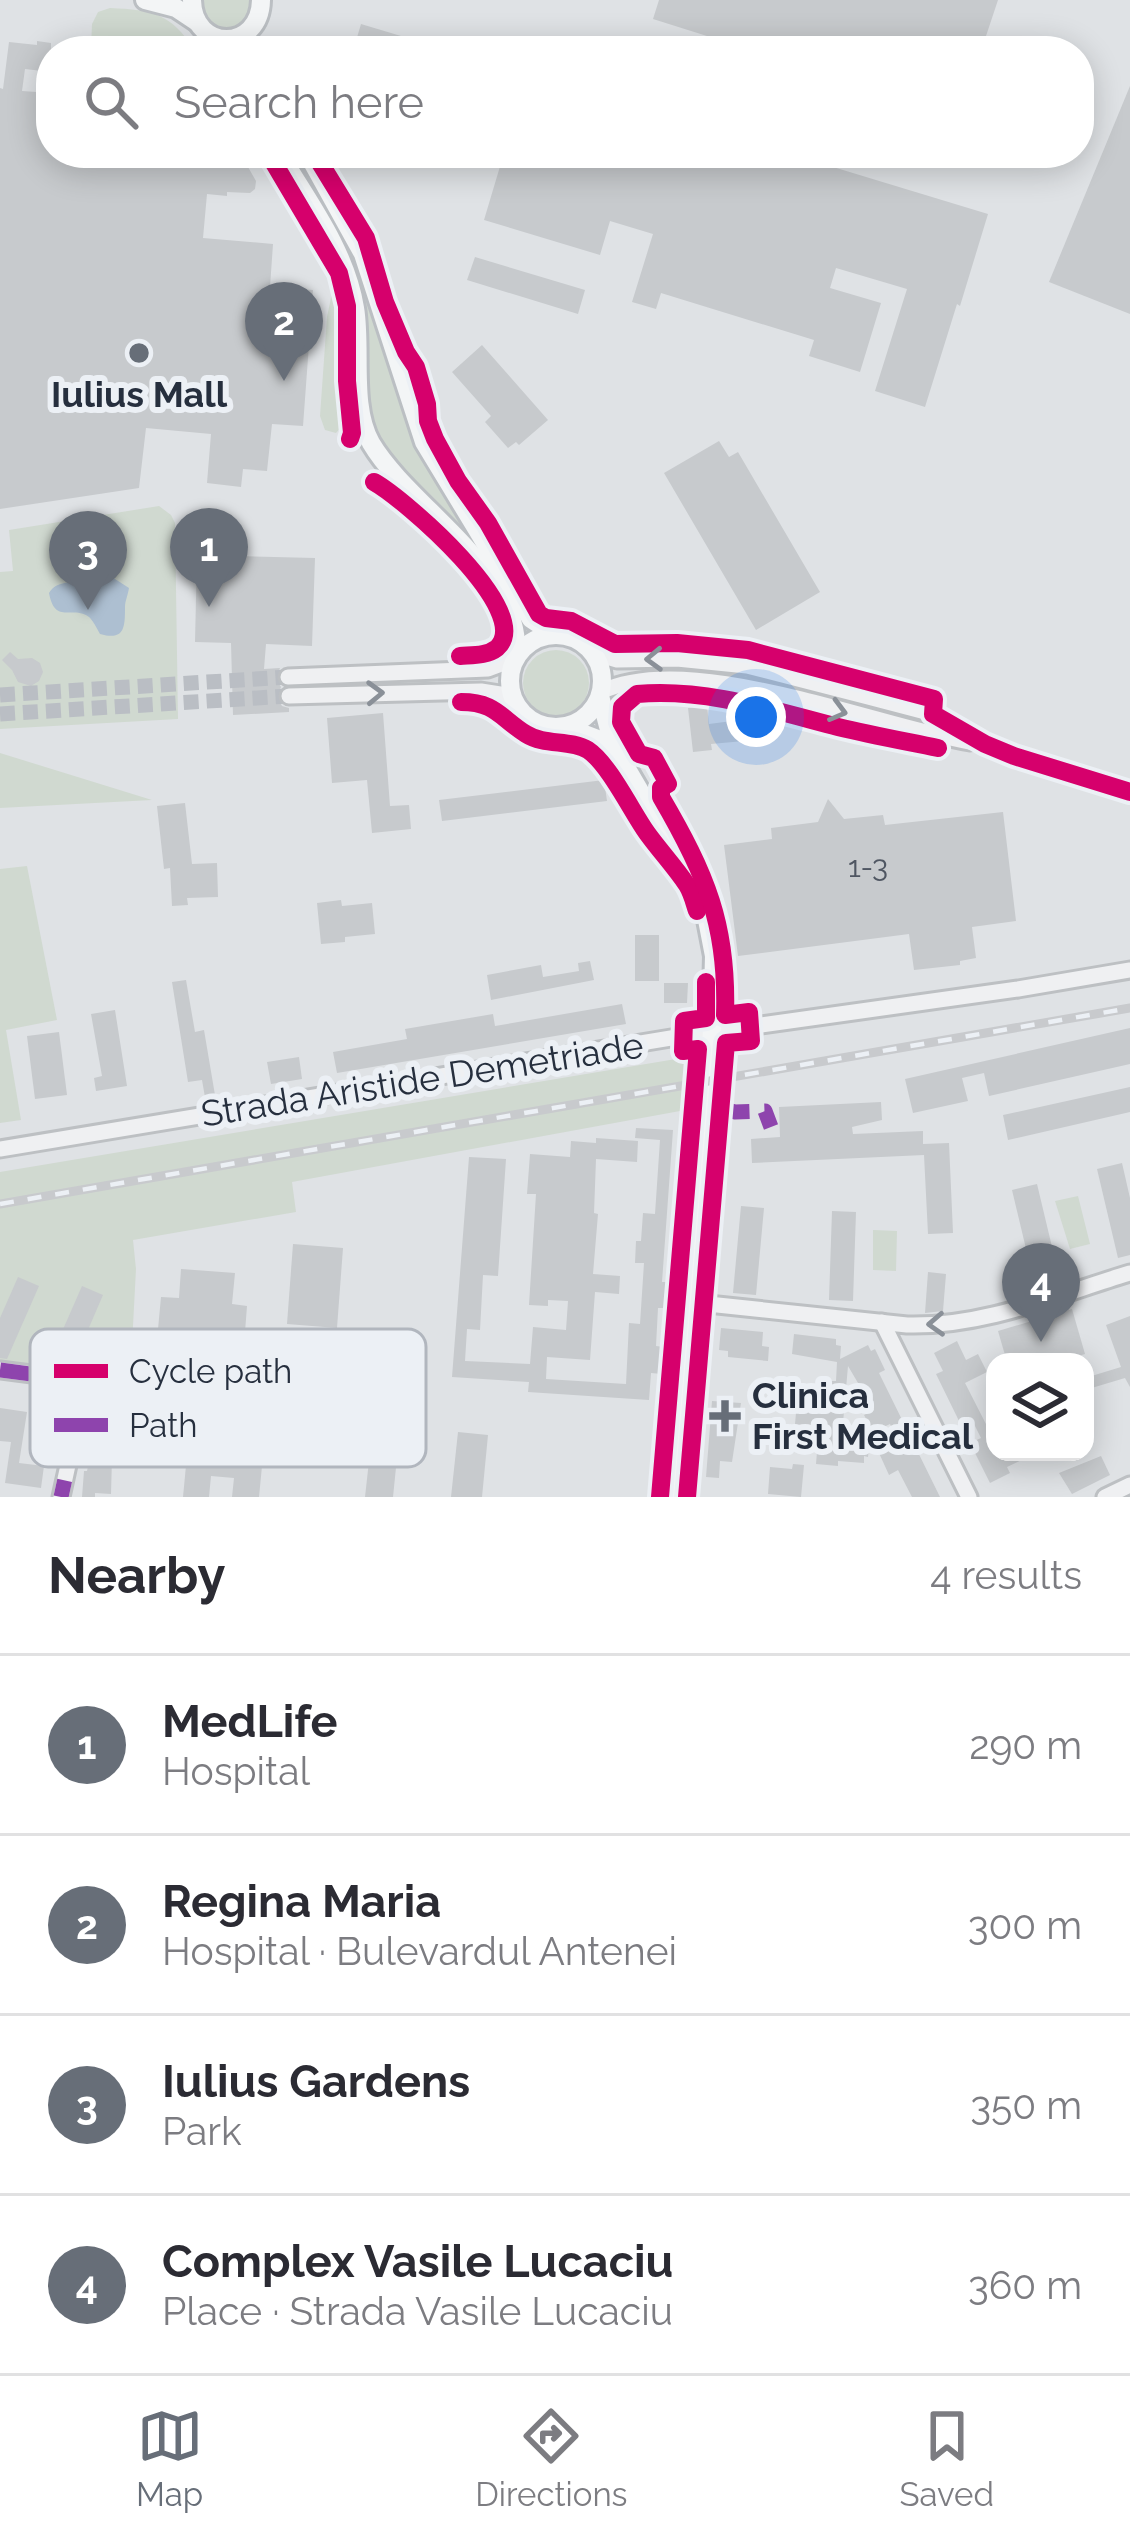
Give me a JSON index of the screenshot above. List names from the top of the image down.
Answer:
{
  "streets": {
    "street": ["Strada Aristide Demetriade"]
  },
  "places": {
    "other": ["Iulius Mall"],
    "health": ["Clinica First Medical"]
  },
  "house_numbers": ["1-3"],
  "legend": ["Cycle path", "Path"],
  "page": {
    "search": "Search here",
    "pins": [
      "2",
      "1",
      "3",
      "4"
    ],
    "heading": ["Nearby", "4 results"],
    "list": [
      {
        "mark": "1",
        "name": "MedLife",
        "note": "Hospital",
        "value": "290 m"
      },
      {
        "mark": "2",
        "name": "Regina Maria",
        "note": "Hospital · Bulevardul Antenei",
        "value": "300 m"
      },
      {
        "mark": "3",
        "name": "Iulius Gardens",
        "note": "Park",
        "value": "350 m"
      },
      {
        "mark": "4",
        "name": "Complex Vasile Lucaciu",
        "note": "Place · Strada Vasile Lucaciu",
        "value": "360 m"
      }
    ],
    "nav": ["Map", "Directions", "Saved"]
  }
}
